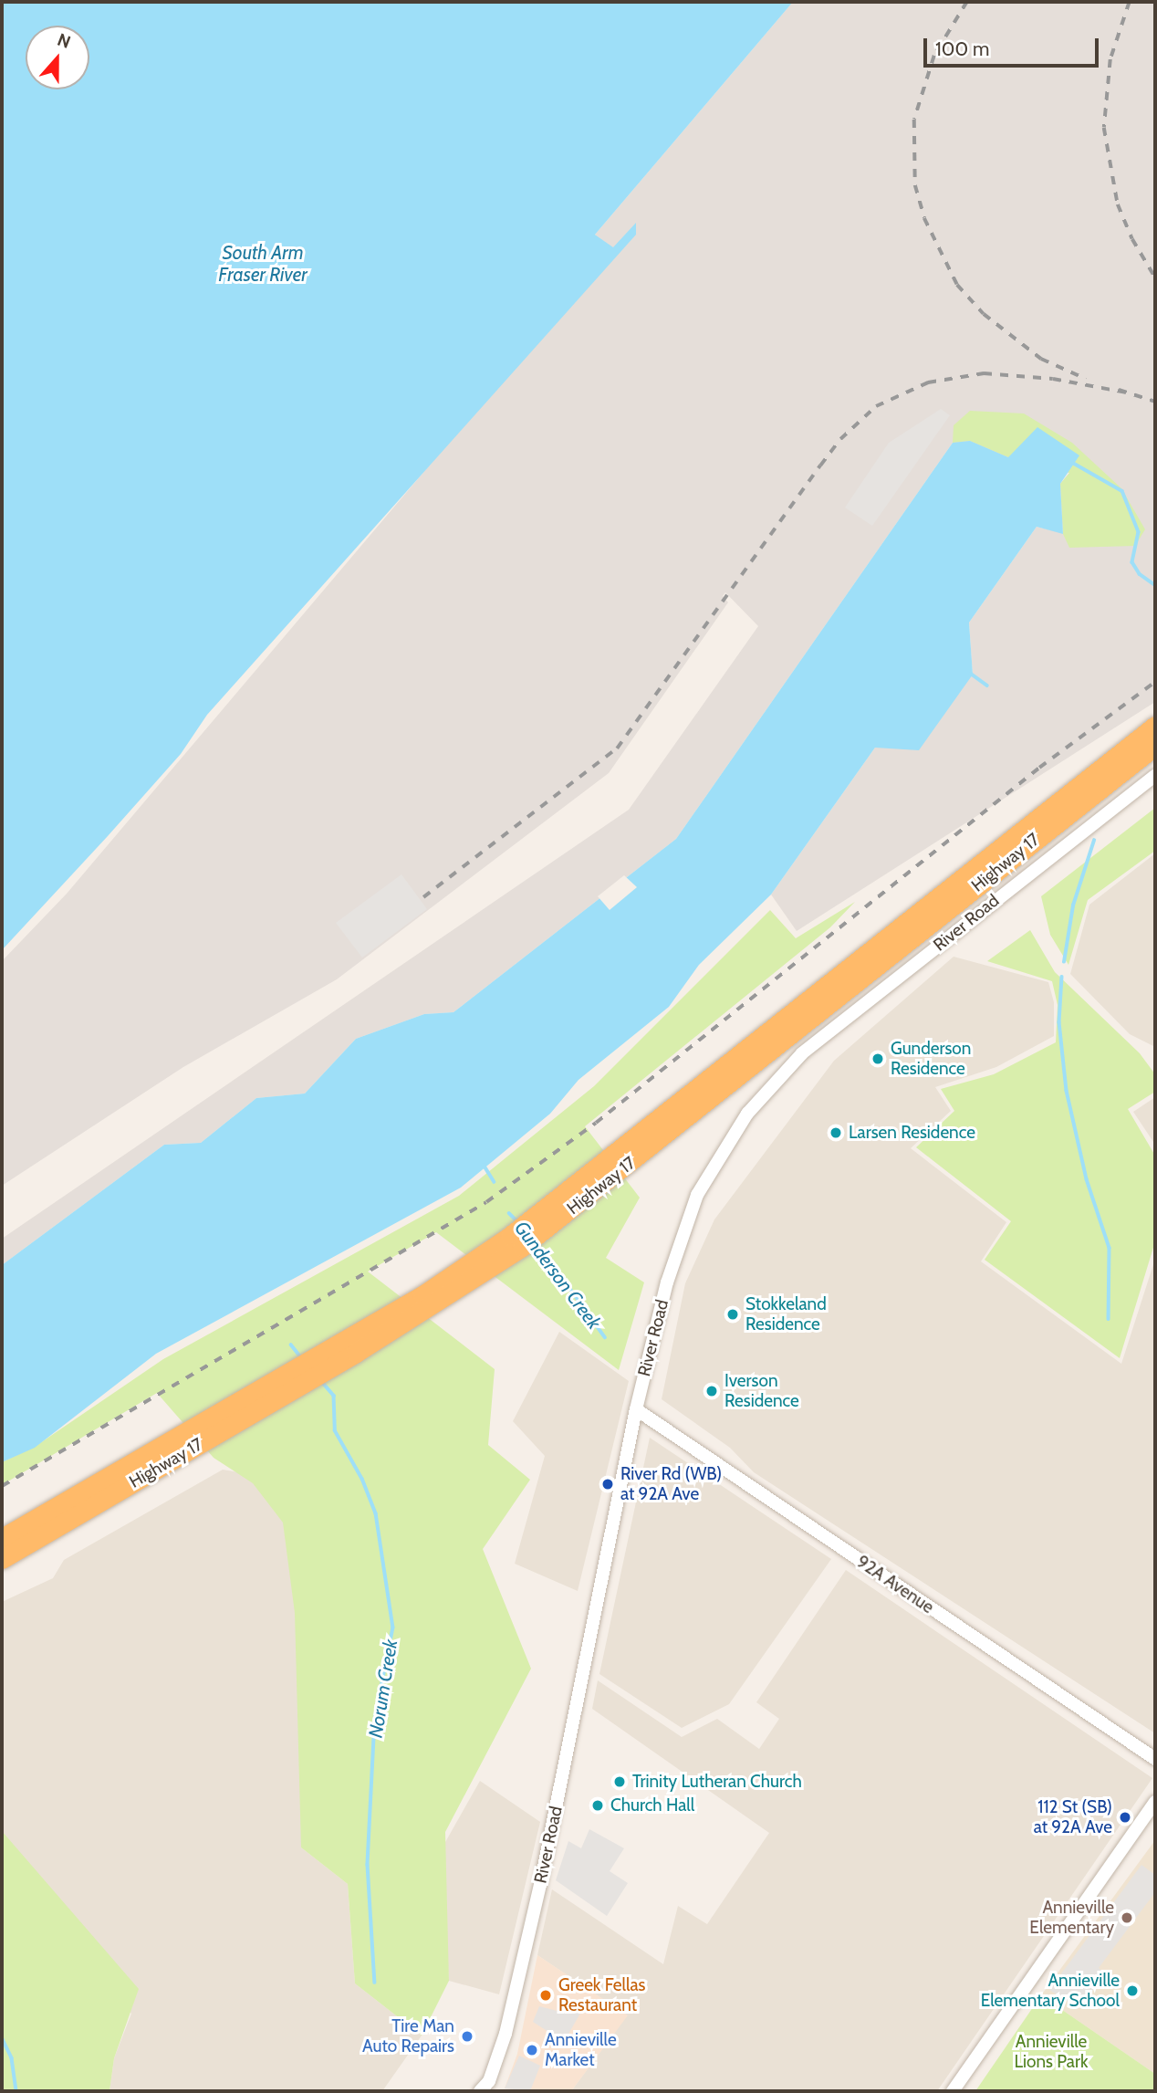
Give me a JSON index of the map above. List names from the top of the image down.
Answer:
{
  "streets": {
    "highway": ["Highway 17"],
    "street": ["River Road", "92A Avenue"]
  },
  "crossings": [
    ["River Road", "92A Avenue"]
  ],
  "water": ["South Arm Fraser River", "Gunderson Creek", "Norum Creek"],
  "parks": ["Annieville Lions Park"],
  "places": [
    "Gunderson Residence",
    "Larsen Residence",
    "Stokkeland Residence",
    "Iverson Residence",
    "River Rd (WB) at 92A Ave",
    "Trinity Lutheran Church",
    "Church Hall",
    "112 St (SB) at 92A Ave",
    "Annieville Elementary",
    "Annieville Elementary School",
    "Greek Fellas Restaurant",
    "Tire Man Auto Repairs",
    "Annieville Market"
  ],
  "scale_bar": "100 m",
  "north": "top"
}
